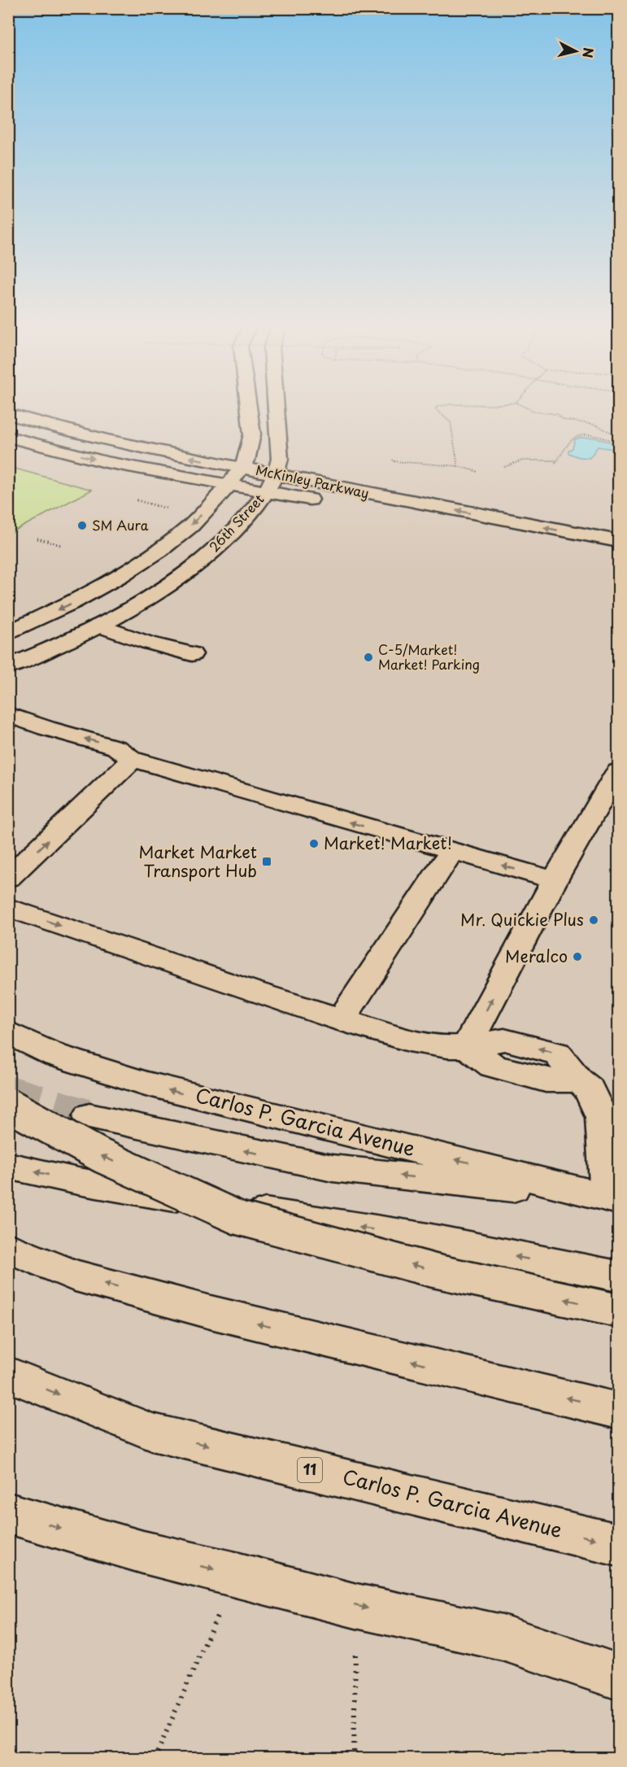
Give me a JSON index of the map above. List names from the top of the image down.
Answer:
{
  "streets": {
    "main road": [
      "McKinley Parkway",
      "26th Street",
      "Carlos P. Garcia Avenue",
      "11"
    ]
  },
  "crossings": [
    ["McKinley Parkway", "26th Street"]
  ],
  "places": {
    "other": [
      "SM Aura",
      "C-5/Market! Market! Parking",
      "Market! Market!",
      "Mr. Quickie Plus",
      "Meralco"
    ],
    "transit": ["Market Market Transport Hub"]
  },
  "north": "right"
}
